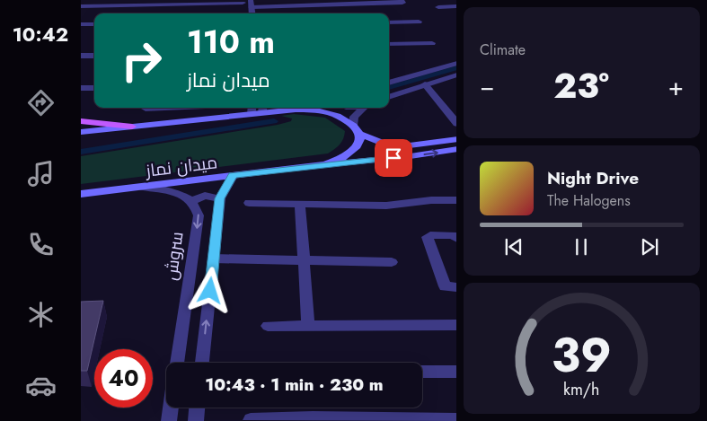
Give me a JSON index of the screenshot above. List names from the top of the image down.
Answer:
{
  "streets": {
    "main road": ["میدان نماز"],
    "street": ["سروش"]
  },
  "page": {
    "tabs": "10:42",
    "tile": "Climate",
    "turn": ["110 m", "میدان نماز"],
    "heat": ["−", "23°", "+"],
    "song": ["Night Drive", "The Halogens"],
    "limit": "40",
    "trip": "10:43 · 1 min · 230 m",
    "gauge": ["39", "km/h"]
  }
}
